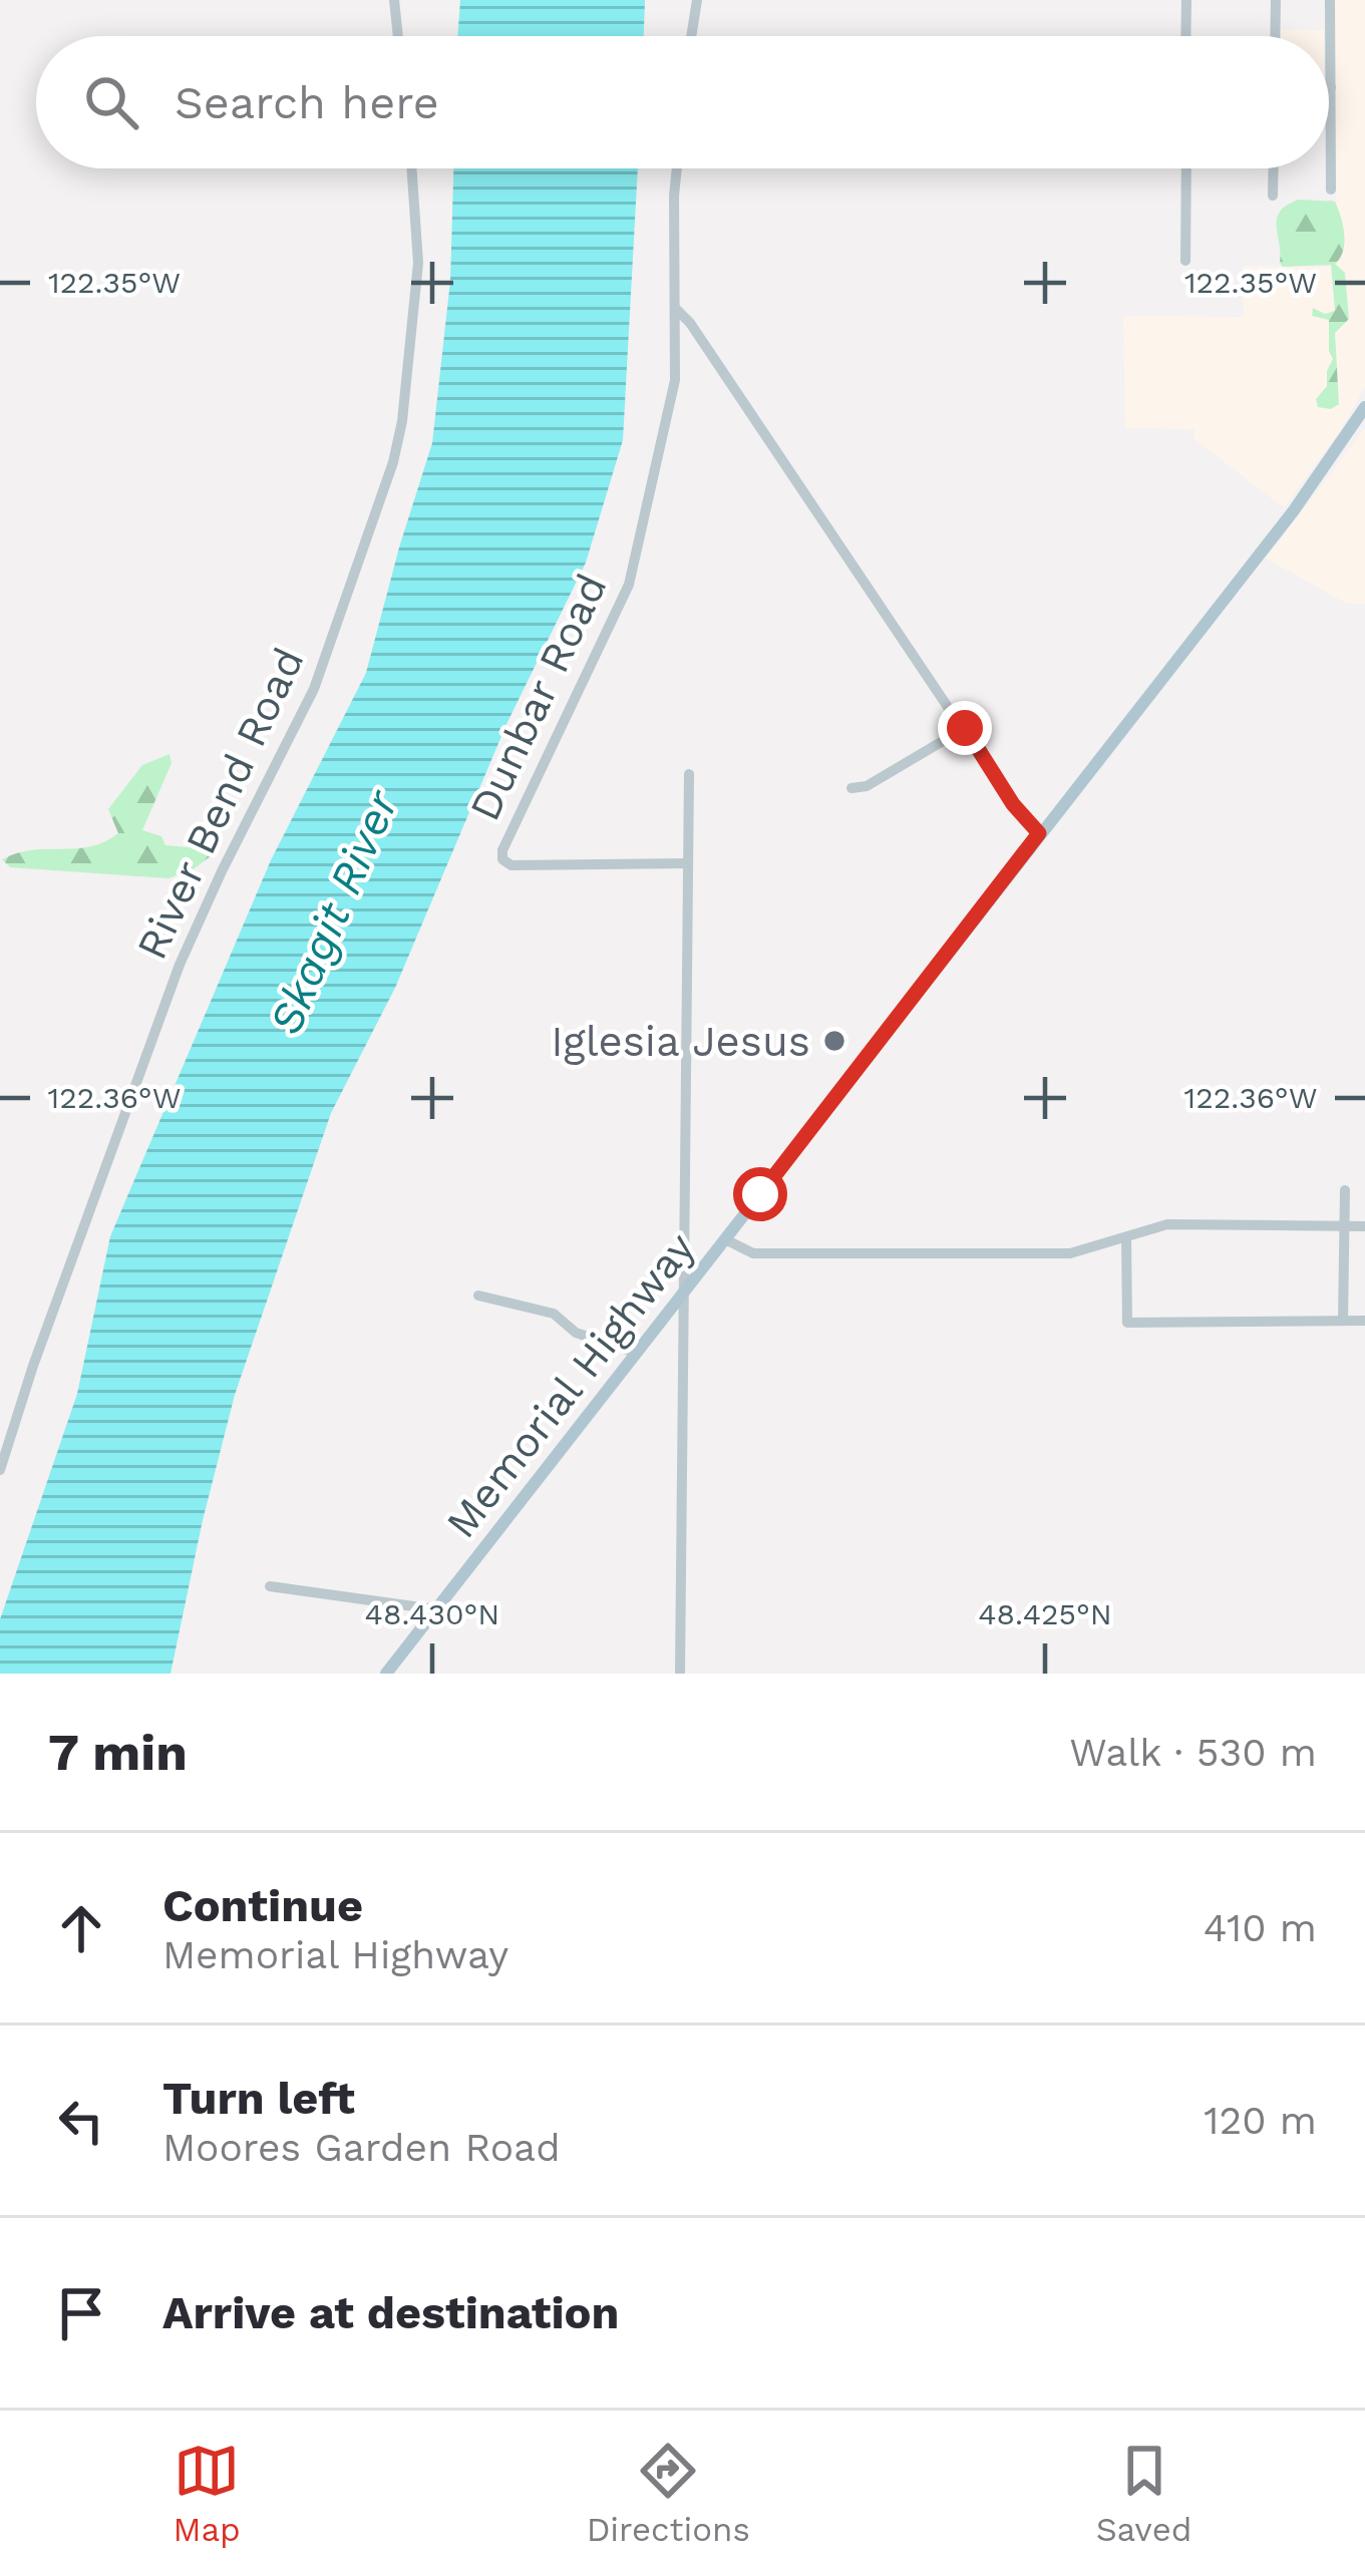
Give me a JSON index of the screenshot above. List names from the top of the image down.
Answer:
{
  "streets": {
    "main road": ["Memorial Highway"],
    "street": ["Dunbar Road", "River Bend Road"]
  },
  "water": ["Skagit River"],
  "places": ["Iglesia Jesus"],
  "page": {
    "search": "Search here",
    "heading": ["7 min", "Walk · 530 m"],
    "list": [
      ["Continue", "Memorial Highway", "410 m"],
      ["Turn left", "Moores Garden Road", "120 m"],
      "Arrive at destination"
    ],
    "nav": ["Map", "Directions", "Saved"]
  },
  "coordinates": [
    "122.35°W",
    "122.36°W",
    "48.430°N",
    "48.425°N"
  ]
}
